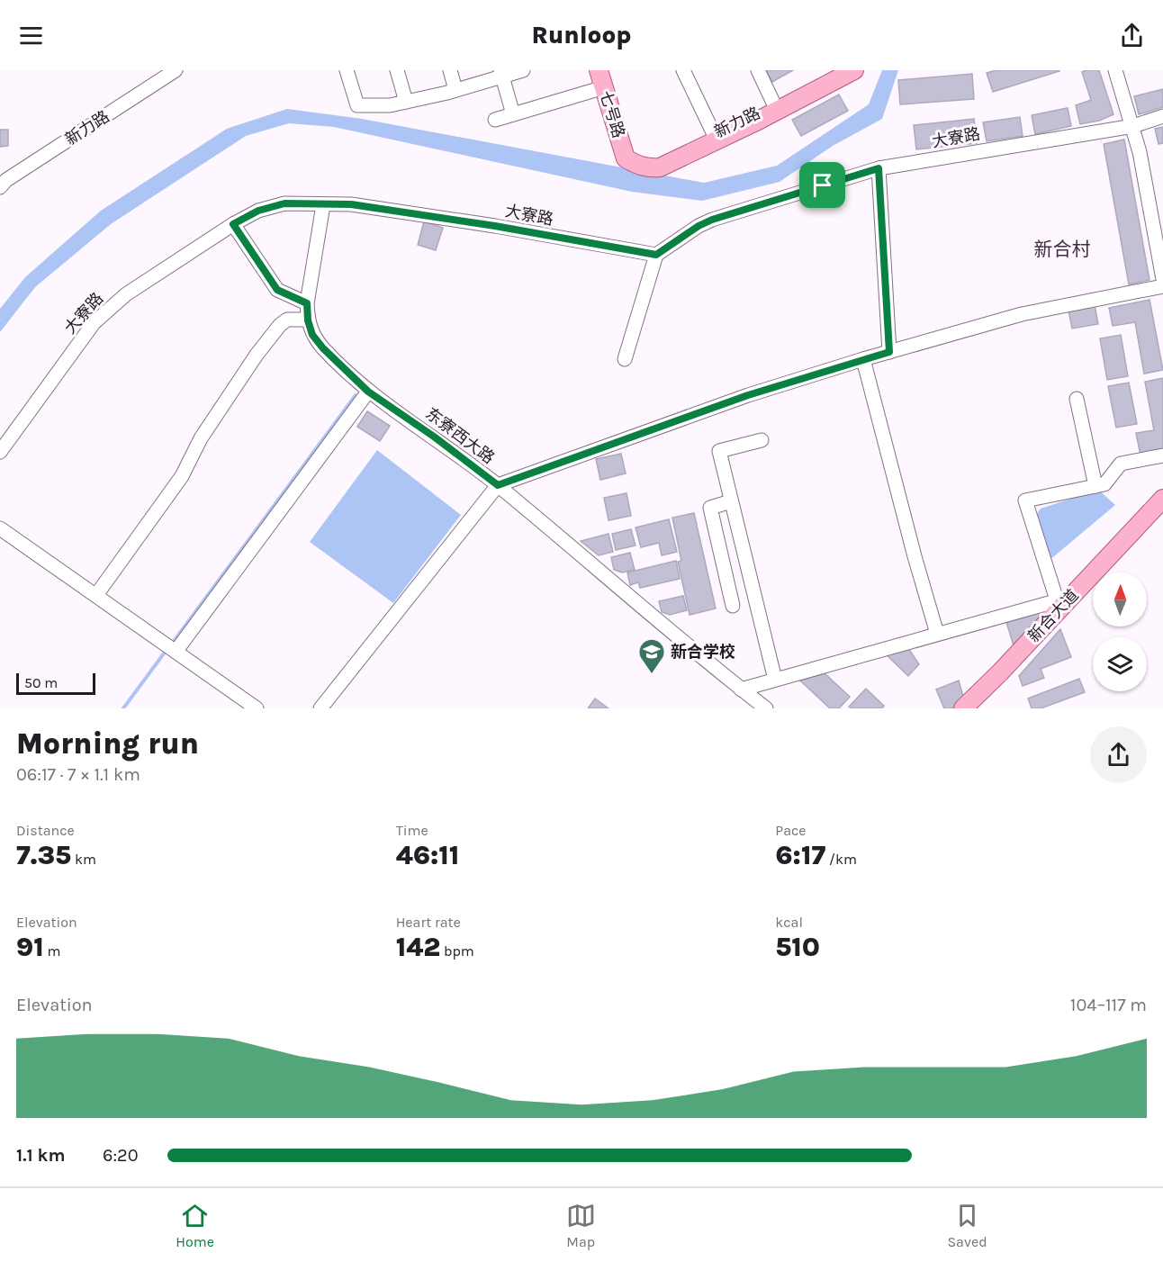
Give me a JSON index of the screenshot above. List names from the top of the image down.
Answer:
{
  "streets": {
    "main road": ["七号路", "新力路", "新合大道"],
    "street": ["大寮路", "东寮西大路"]
  },
  "crossings": [
    ["七号路", "新力路"],
    ["大寮路", "东寮西大路"]
  ],
  "districts": ["新合村"],
  "places": {
    "school or university": ["新合学校"]
  },
  "scale_bar": "50 m",
  "north": "top",
  "page": {
    "header": "Runloop",
    "scale": "50 m",
    "heading": ["Morning run", "06:17 · 7 × 1.1 km"],
    "stats": [
      ["Distance", "7.35 km"],
      ["Time", "46:11"],
      ["Pace", "6:17 /km"],
      ["Elevation", "91 m"],
      ["Heart rate", "142 bpm"],
      ["kcal", "510"]
    ],
    "chart": ["Elevation", "104–117 m"],
    "list": [
      {
        "name": "1.1 km",
        "note": "6:20"
      }
    ],
    "tabs": ["Home", "Map", "Saved"]
  }
}
